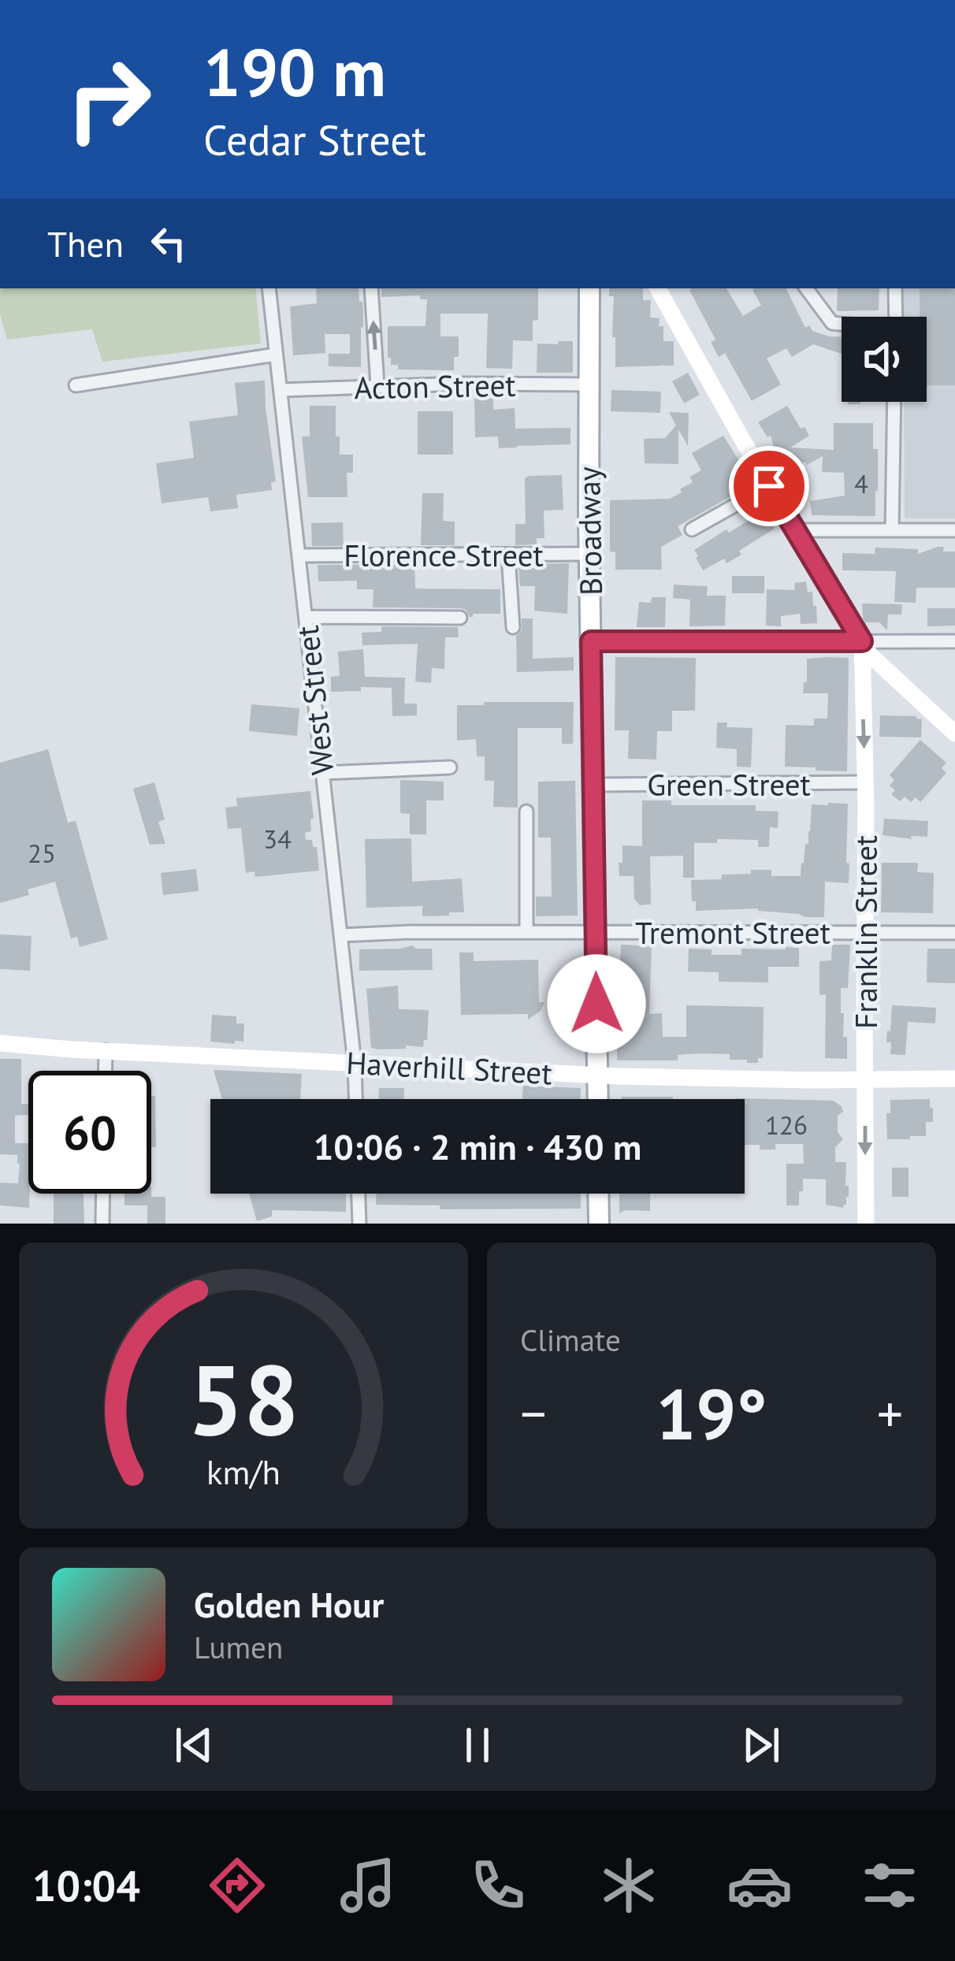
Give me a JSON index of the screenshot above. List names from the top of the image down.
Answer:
{
  "streets": {
    "main road": ["Broadway"],
    "street": [
      "Acton Street",
      "Florence Street",
      "West Street",
      "Green Street",
      "Tremont Street",
      "Franklin Street",
      "Haverhill Street"
    ]
  },
  "crossings": [
    ["Acton Street", "Broadway"],
    ["Acton Street", "West Street"],
    ["Broadway", "Florence Street"],
    ["Broadway", "Green Street"],
    ["Broadway", "Tremont Street"],
    ["Broadway", "Haverhill Street"],
    ["Florence Street", "West Street"],
    ["West Street", "Tremont Street"],
    ["West Street", "Haverhill Street"],
    ["Green Street", "Franklin Street"],
    ["Tremont Street", "Franklin Street"],
    ["Franklin Street", "Haverhill Street"]
  ],
  "one_way": ["Franklin Street"],
  "house_numbers": [
    "4",
    "34",
    "25",
    "126"
  ],
  "page": {
    "turn": ["190 m", "Cedar Street"],
    "then": "Then",
    "limit": "60",
    "trip": "10:06 · 2 min · 430 m",
    "tile": "Climate",
    "heat": ["−", "19°", "+"],
    "song": ["Golden Hour", "Lumen"],
    "tabs": "10:04",
    "gauge": ["58", "km/h"]
  }
}
